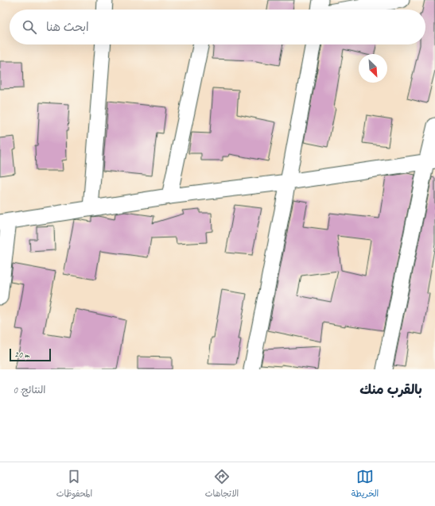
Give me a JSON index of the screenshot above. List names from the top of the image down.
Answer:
{
  "scale_bar": "20 m",
  "north": "bottom right",
  "page": {
    "search": "ابحث هنا",
    "scale": "20 m",
    "heading": ["بالقرب منك", "النتائج: 0"],
    "nav": ["الخريطة", "الاتجاهات", "المحفوظات"]
  }
}
